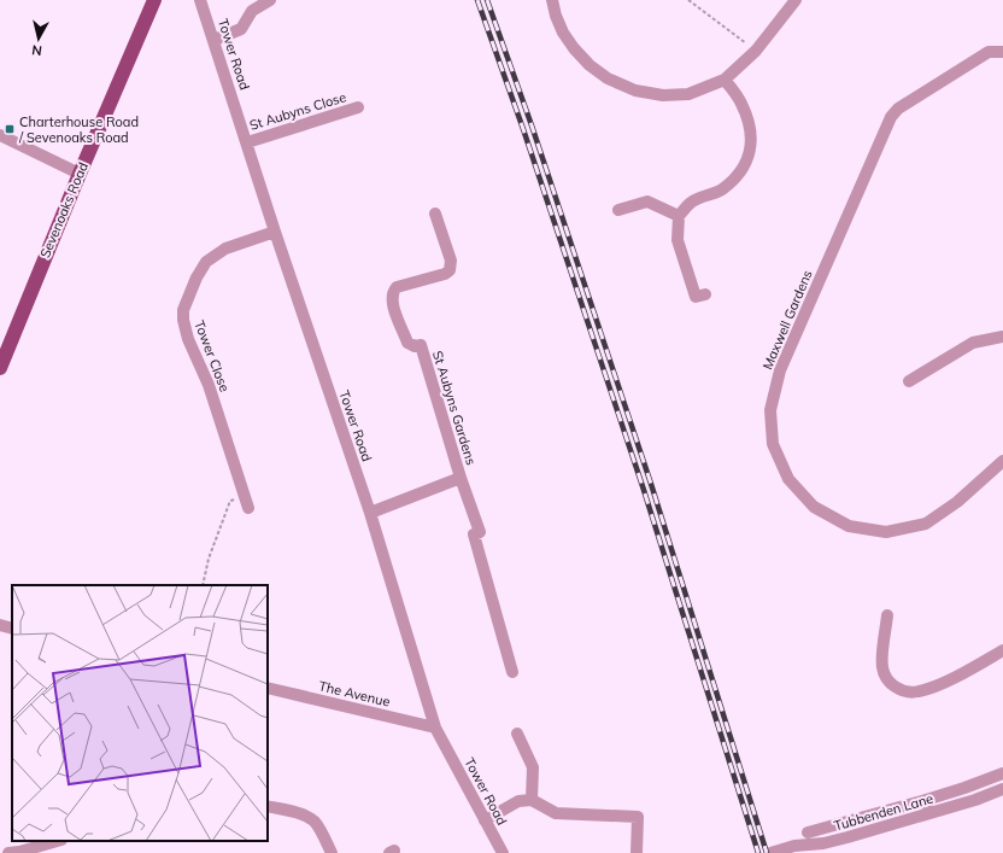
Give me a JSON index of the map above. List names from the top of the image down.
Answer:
{
  "streets": {
    "main road": ["Sevenoaks Road"],
    "street": [
      "Tower Road",
      "St Aubyns Close",
      "Maxwell Gardens",
      "Tower Close",
      "St Aubyns Gardens",
      "The Avenue",
      "Tubbenden Lane"
    ]
  },
  "crossings": [
    ["Tower Road", "St Aubyns Close"],
    ["Tower Road", "Tower Close"],
    ["Tower Road", "St Aubyns Gardens"],
    ["Tower Road", "The Avenue"]
  ],
  "places": {
    "transit": ["Charterhouse Road / Sevenoaks Road"]
  },
  "north": "bottom"
}
